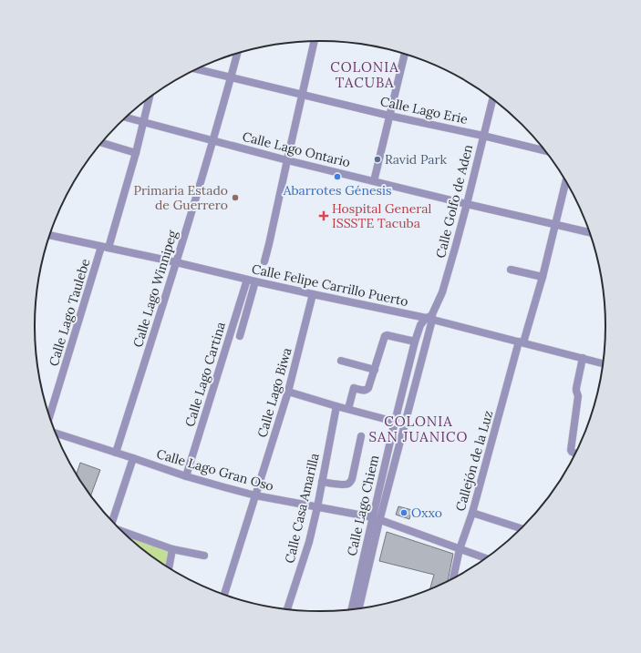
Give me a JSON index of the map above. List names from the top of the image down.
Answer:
{
  "streets": {
    "street": [
      "Calle Lago Erie",
      "Calle Lago Ontario",
      "Calle Golfo de Aden",
      "Calle Felipe Carrillo Puerto",
      "Calle Lago Winnipeg",
      "Calle Lago Taulebe",
      "Calle Lago Cartina",
      "Calle Lago Biwa",
      "Callejón de la Luz",
      "Calle Lago Gran Oso",
      "Calle Lago Chiem",
      "Calle Casa Amarilla"
    ]
  },
  "crossings": [
    ["Calle Lago Erie", "Calle Golfo de Aden"],
    ["Calle Lago Erie", "Calle Lago Winnipeg"],
    ["Calle Lago Ontario", "Calle Golfo de Aden"],
    ["Calle Lago Ontario", "Calle Lago Winnipeg"],
    ["Calle Lago Ontario", "Calle Lago Taulebe"],
    ["Calle Lago Ontario", "Callejón de la Luz"],
    ["Calle Golfo de Aden", "Calle Felipe Carrillo Puerto"],
    ["Calle Golfo de Aden", "Calle Lago Chiem"],
    ["Calle Felipe Carrillo Puerto", "Calle Lago Winnipeg"],
    ["Calle Felipe Carrillo Puerto", "Calle Lago Taulebe"],
    ["Calle Felipe Carrillo Puerto", "Calle Lago Cartina"],
    ["Calle Felipe Carrillo Puerto", "Calle Lago Biwa"],
    ["Calle Felipe Carrillo Puerto", "Callejón de la Luz"],
    ["Calle Felipe Carrillo Puerto", "Calle Lago Chiem"],
    ["Calle Lago Winnipeg", "Calle Lago Gran Oso"],
    ["Calle Lago Cartina", "Calle Lago Gran Oso"],
    ["Calle Lago Biwa", "Calle Lago Gran Oso"],
    ["Callejón de la Luz", "Calle Lago Gran Oso"],
    ["Calle Lago Gran Oso", "Calle Lago Chiem"],
    ["Calle Lago Gran Oso", "Calle Casa Amarilla"]
  ],
  "districts": ["COLONIA TACUBA", "COLONIA SAN JUANICO"],
  "places": {
    "other": [
      "Ravid Park",
      "Abarrotes Génesis",
      "Primaria Estado de Guerrero",
      "Oxxo"
    ],
    "health": ["Hospital General ISSSTE Tacuba"]
  }
}
